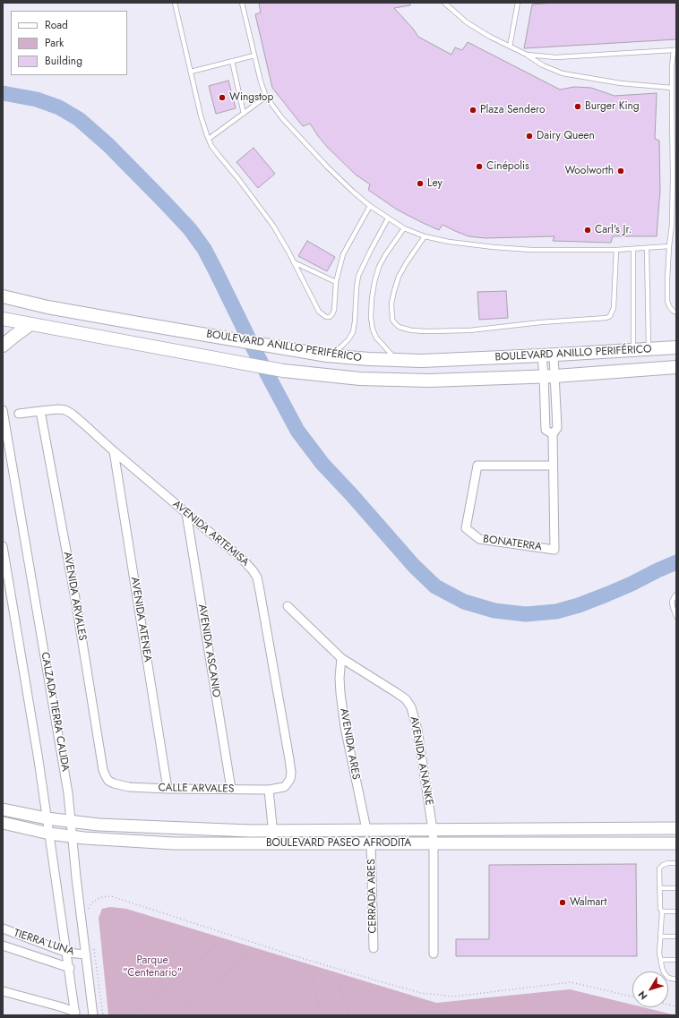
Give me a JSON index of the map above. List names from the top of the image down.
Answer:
{
  "streets": {
    "main road": ["BOULEVARD ANILLO PERIFÉRICO"],
    "street": [
      "AVENIDA ARTEMISA",
      "BONATERRA",
      "AVENIDA ARVALES",
      "AVENIDA ATENEA",
      "AVENIDA ASCANIO",
      "CALZADA TIERRA CALIDA",
      "AVENIDA ARES",
      "AVENIDA ANANKE",
      "CALLE ARVALES",
      "BOULEVARD PASEO AFRODITA",
      "CERRADA ARES",
      "TIERRA LUNA"
    ]
  },
  "crossings": [
    ["AVENIDA ARTEMISA", "AVENIDA ARVALES"],
    ["AVENIDA ARTEMISA", "AVENIDA ATENEA"],
    ["AVENIDA ARTEMISA", "AVENIDA ASCANIO"],
    ["AVENIDA ARTEMISA", "CALLE ARVALES"],
    ["AVENIDA ARVALES", "CALLE ARVALES"],
    ["AVENIDA ATENEA", "CALLE ARVALES"],
    ["AVENIDA ASCANIO", "CALLE ARVALES"],
    ["CALZADA TIERRA CALIDA", "BOULEVARD PASEO AFRODITA"],
    ["CALZADA TIERRA CALIDA", "TIERRA LUNA"],
    ["AVENIDA ARES", "AVENIDA ANANKE"],
    ["AVENIDA ARES", "BOULEVARD PASEO AFRODITA"],
    ["AVENIDA ANANKE", "BOULEVARD PASEO AFRODITA"],
    ["BOULEVARD PASEO AFRODITA", "CERRADA ARES"]
  ],
  "parks": ["Parque \"Centenario\""],
  "places": [
    "Wingstop",
    "Burger King",
    "Plaza Sendero",
    "Dairy Queen",
    "Cinépolis",
    "Woolworth",
    "Ley",
    "Carl's Jr.",
    "Walmart"
  ],
  "legend": ["Road", "Park", "Building"],
  "north": "bottom left"
}
